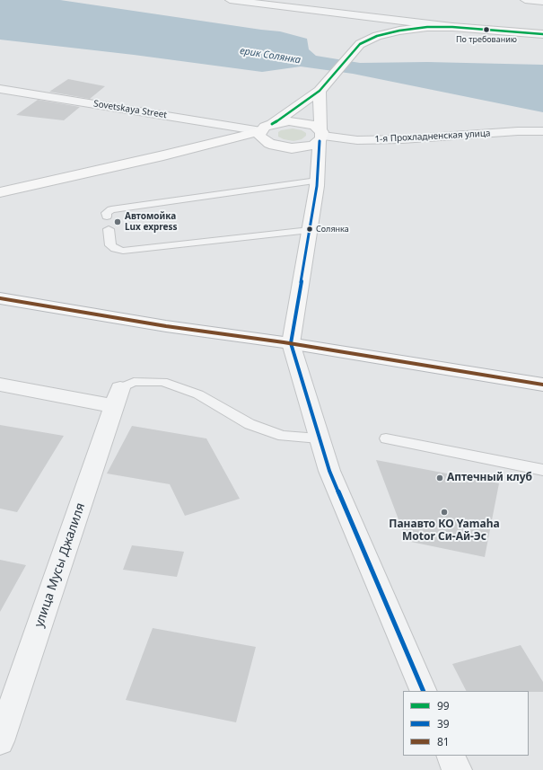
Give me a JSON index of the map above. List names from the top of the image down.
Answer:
{
  "streets": {
    "street": ["Sovetskaya Street", "1-я Прохладненская улица", "улица Мусы Джалиля"]
  },
  "water": ["ерик Солянка"],
  "places": [
    "По требованию",
    "Автомойка Lux express",
    "Солянка",
    "Аптечный клуб",
    "Панавто КО Yamaha Motor Си-Ай-Эс"
  ],
  "lines": ["transit line 99", "transit line 39", "transit line 81"],
  "legend": ["99", "39", "81"]
}
